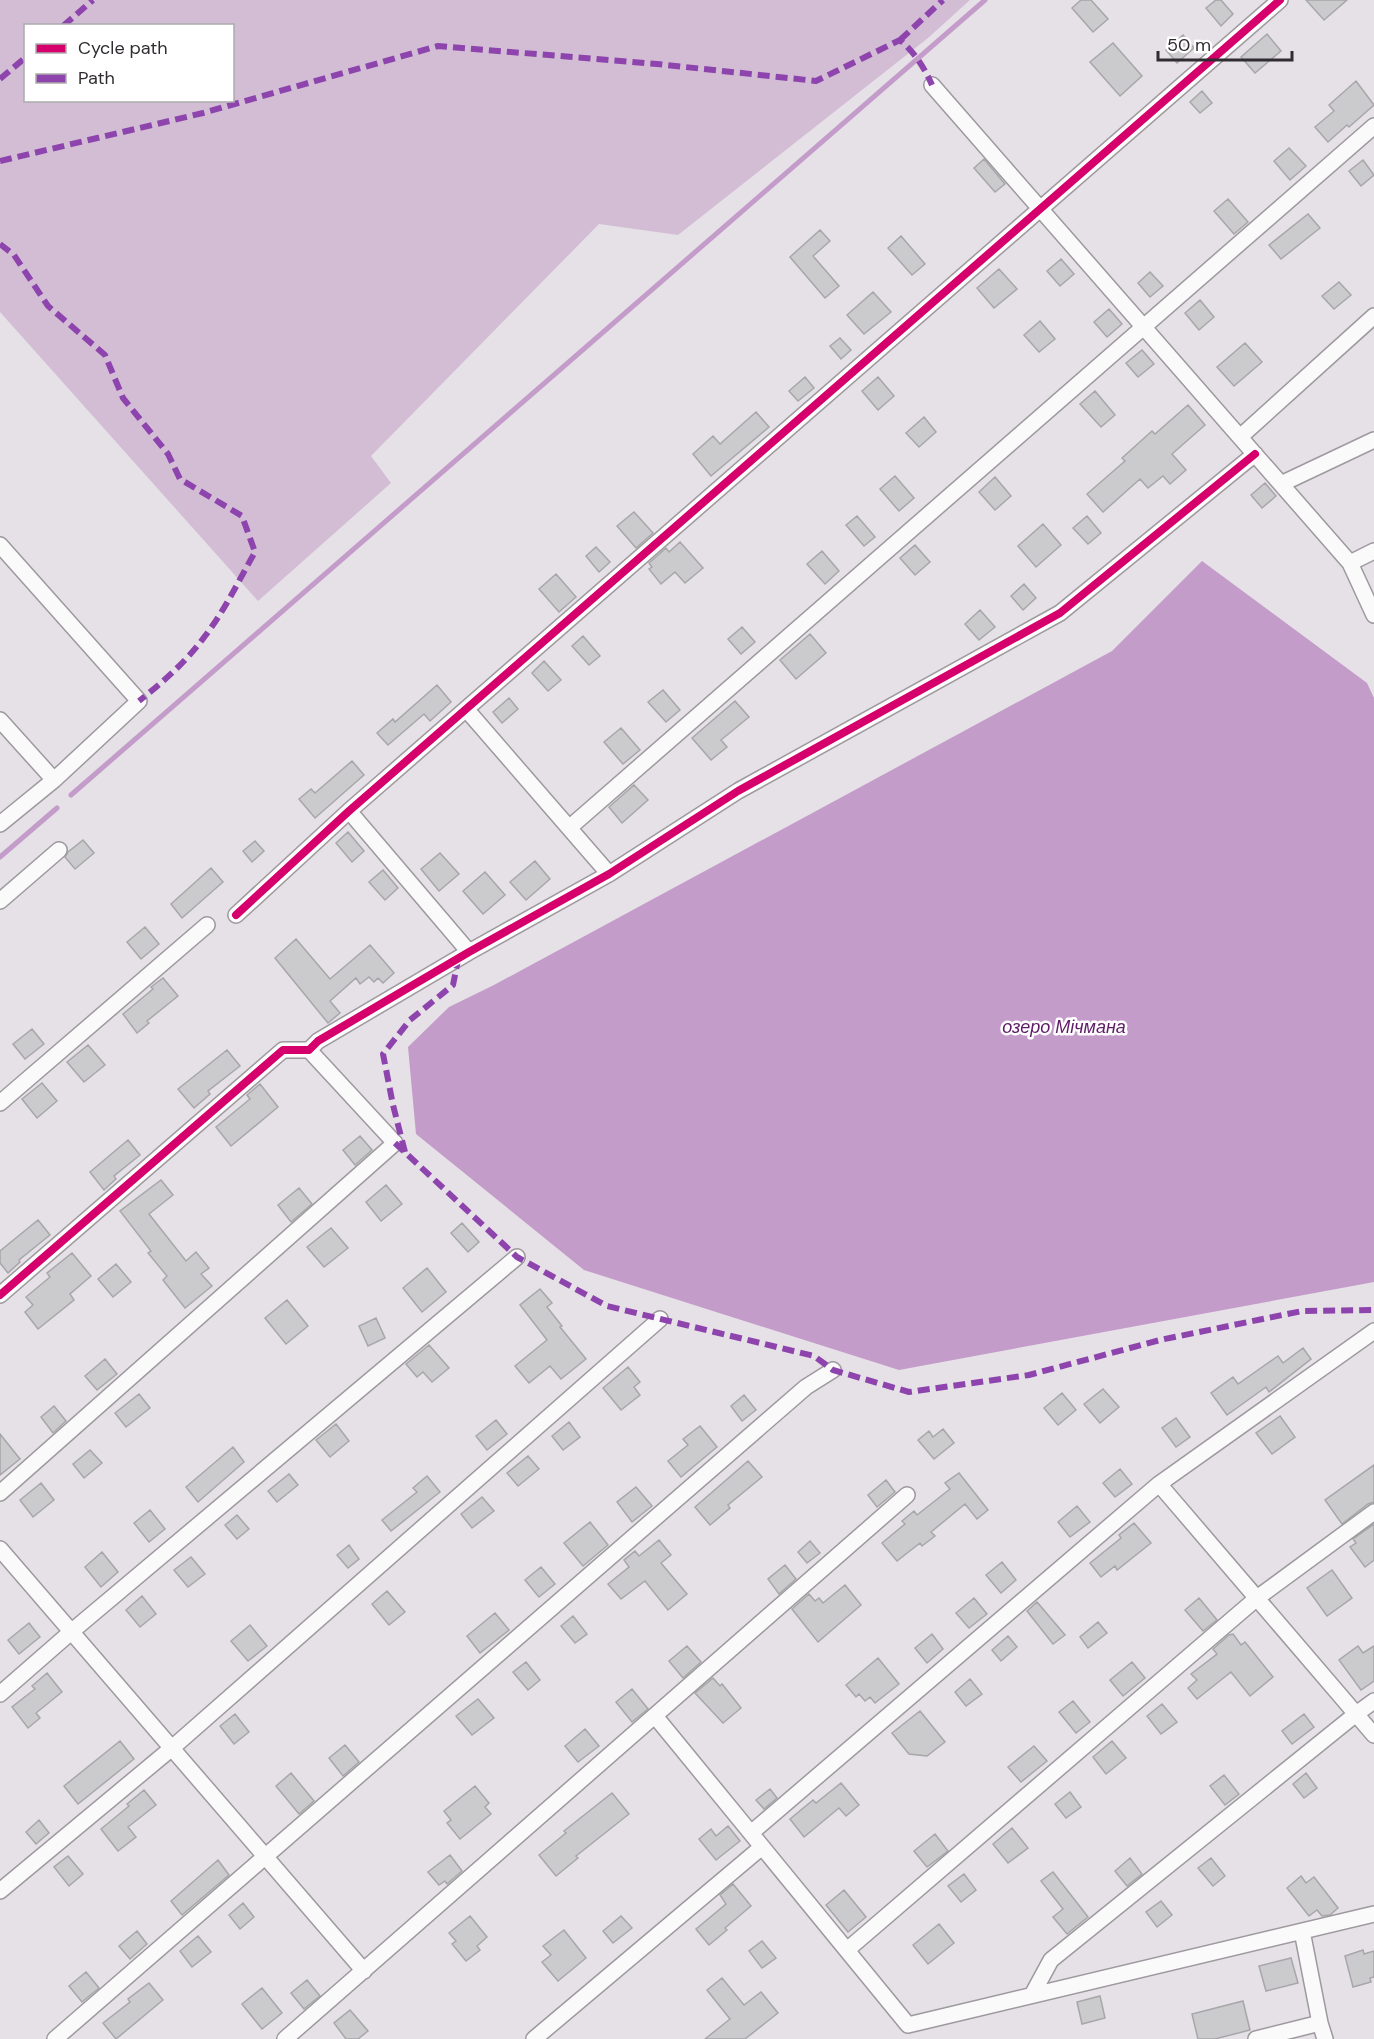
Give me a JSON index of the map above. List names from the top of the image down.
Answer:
{
  "water": ["озеро Мічмана"],
  "legend": ["Cycle path", "Path"],
  "scale_bar": "50 m"
}
